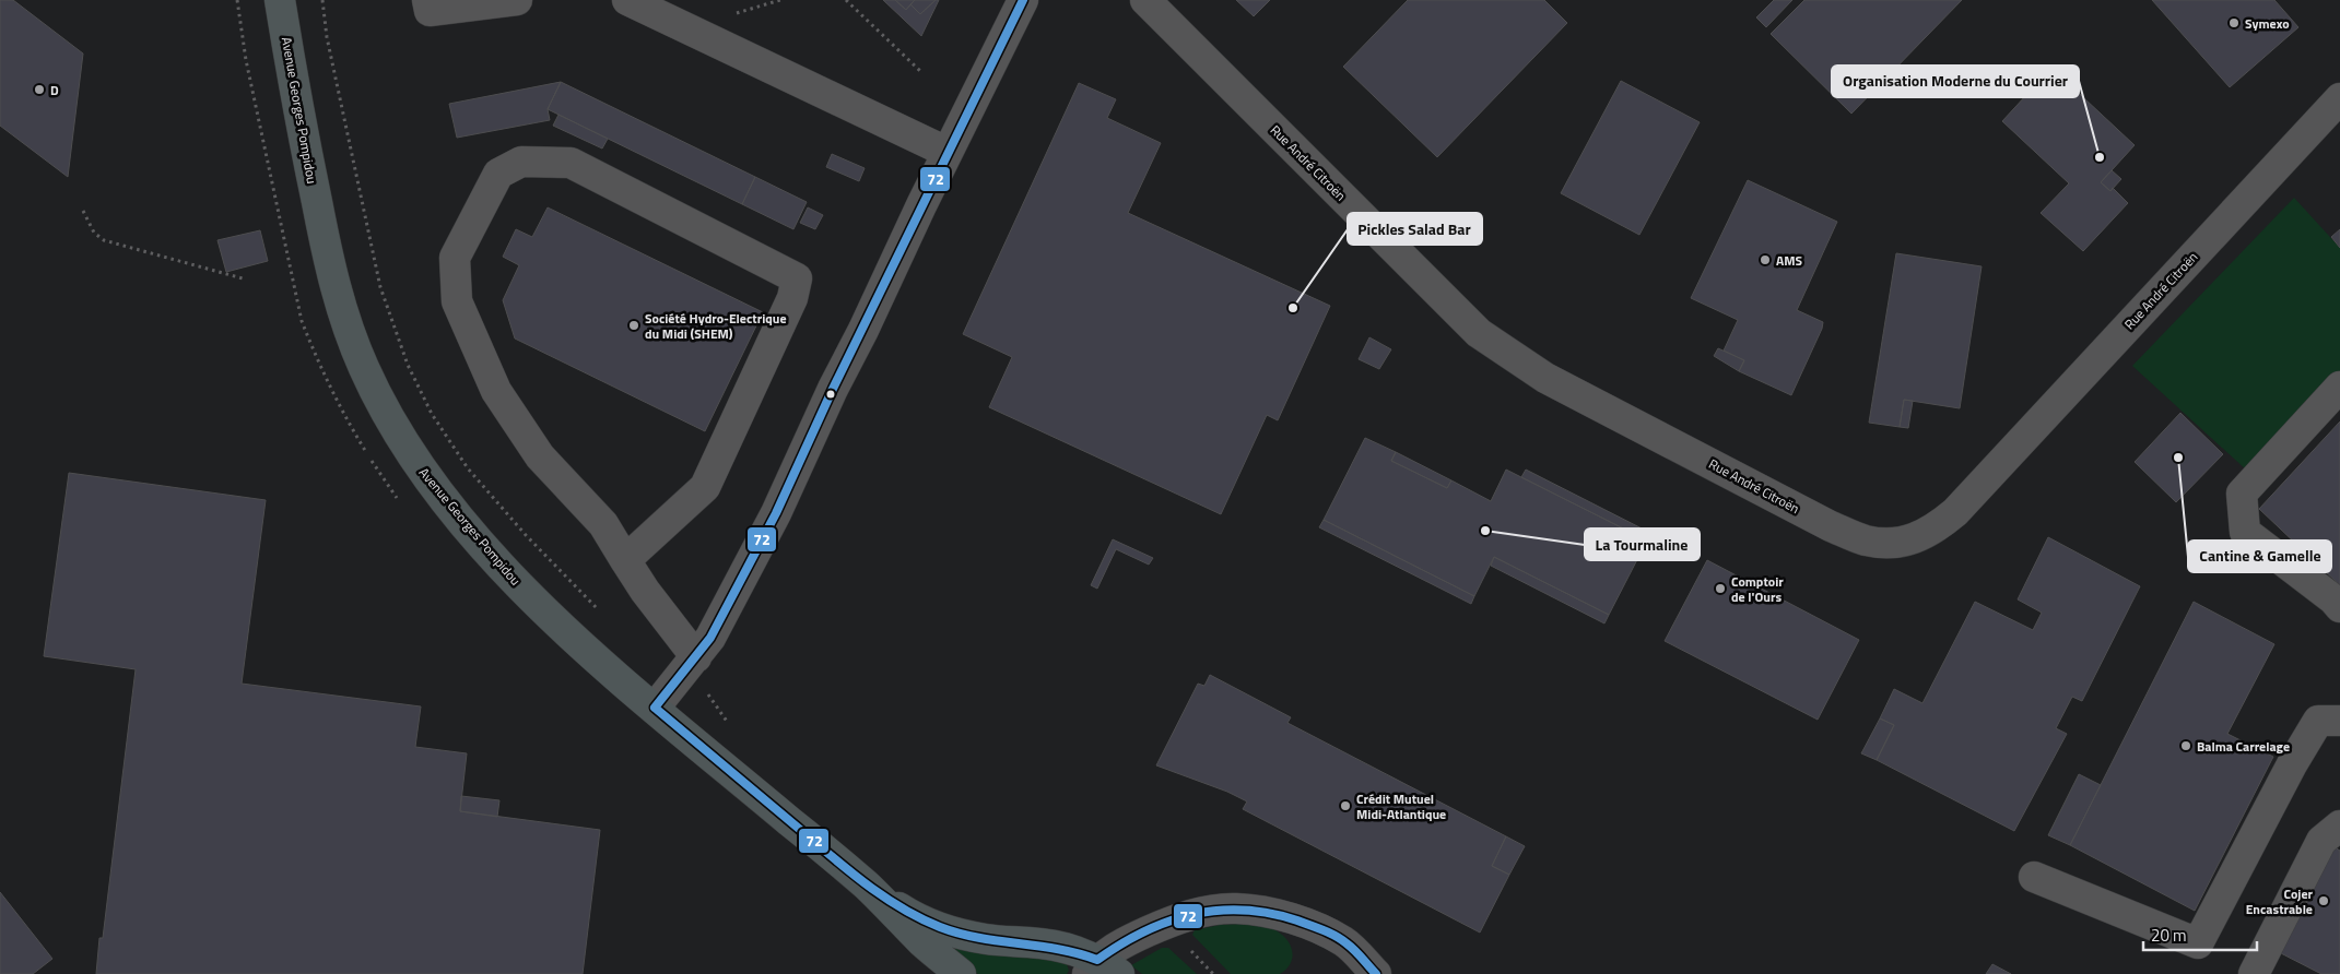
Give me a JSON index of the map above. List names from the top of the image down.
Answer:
{
  "streets": {
    "main road": ["Avenue Georges Pompidou"],
    "street": ["Rue André Citroën"]
  },
  "places": [
    "Symexo",
    "D",
    "Organisation Moderne du Courrier",
    "AMS",
    "Pickles Salad Bar",
    "Société Hydro-Electrique du Midi (SHEM)",
    "Cantine & Gamelle",
    "La Tourmaline",
    "Comptoir de l'Ours",
    "Balma Carrelage",
    "Crédit Mutuel Midi-Atlantique",
    "Cojer Encastrable"
  ],
  "lines": ["transit line 72"],
  "scale_bar": "20 m"
}
